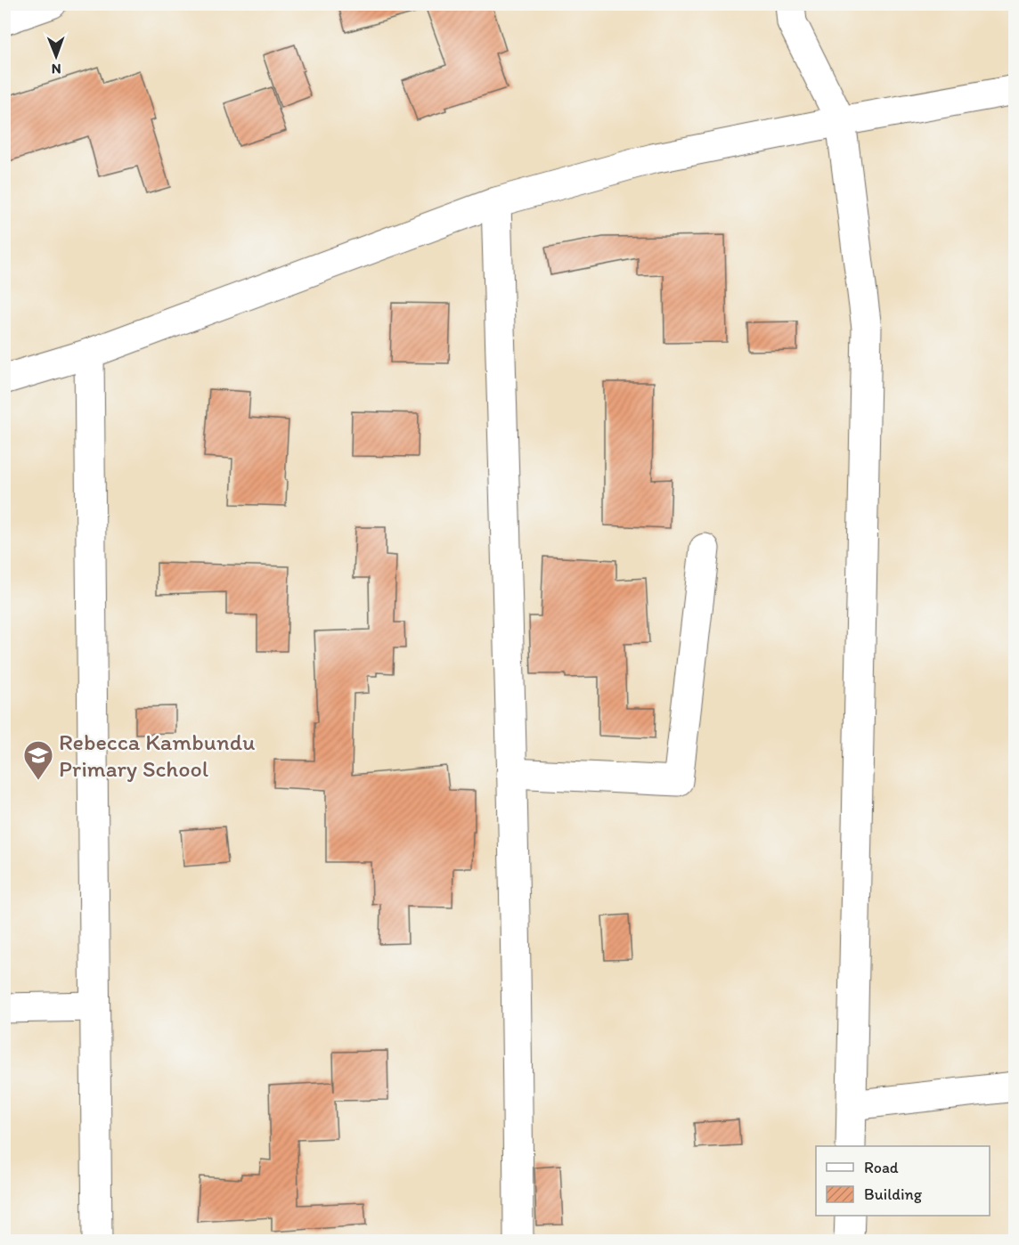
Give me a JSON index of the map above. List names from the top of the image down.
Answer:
{
  "places": {
    "school or university": ["Rebecca Kambundu Primary School"]
  },
  "legend": ["Road", "Building"],
  "north": "bottom"
}
